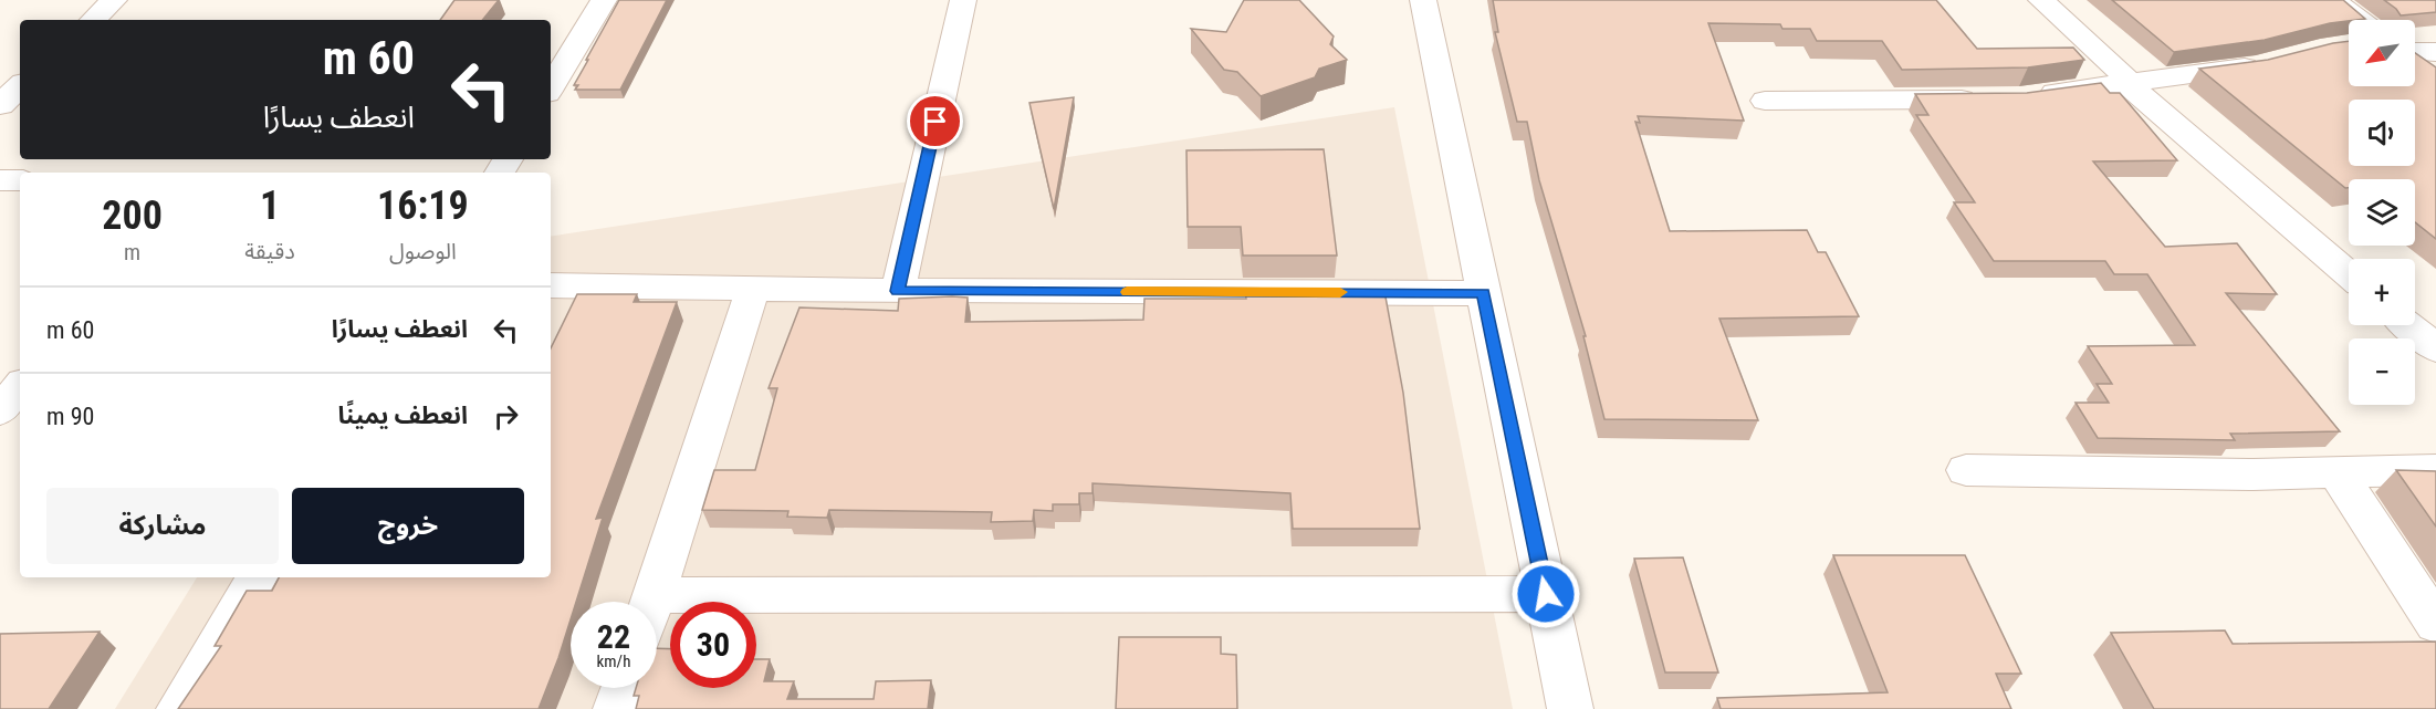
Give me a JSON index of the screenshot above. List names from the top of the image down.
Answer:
{
  "north": "bottom left",
  "page": {
    "map_buttons": ["+", "−"],
    "turn": ["60 m", "انعطف يسارًا"],
    "eta": [
      "16:19",
      "الوصول",
      "1",
      "دقيقة",
      "200",
      "m"
    ],
    "list": [
      {
        "name": "انعطف يسارًا",
        "value": "60 m"
      },
      {
        "name": "انعطف يمينًا",
        "value": "90 m"
      }
    ],
    "buttons": ["خروج", "مشاركة"],
    "speed": "22 km/h",
    "limit": "30"
  }
}
